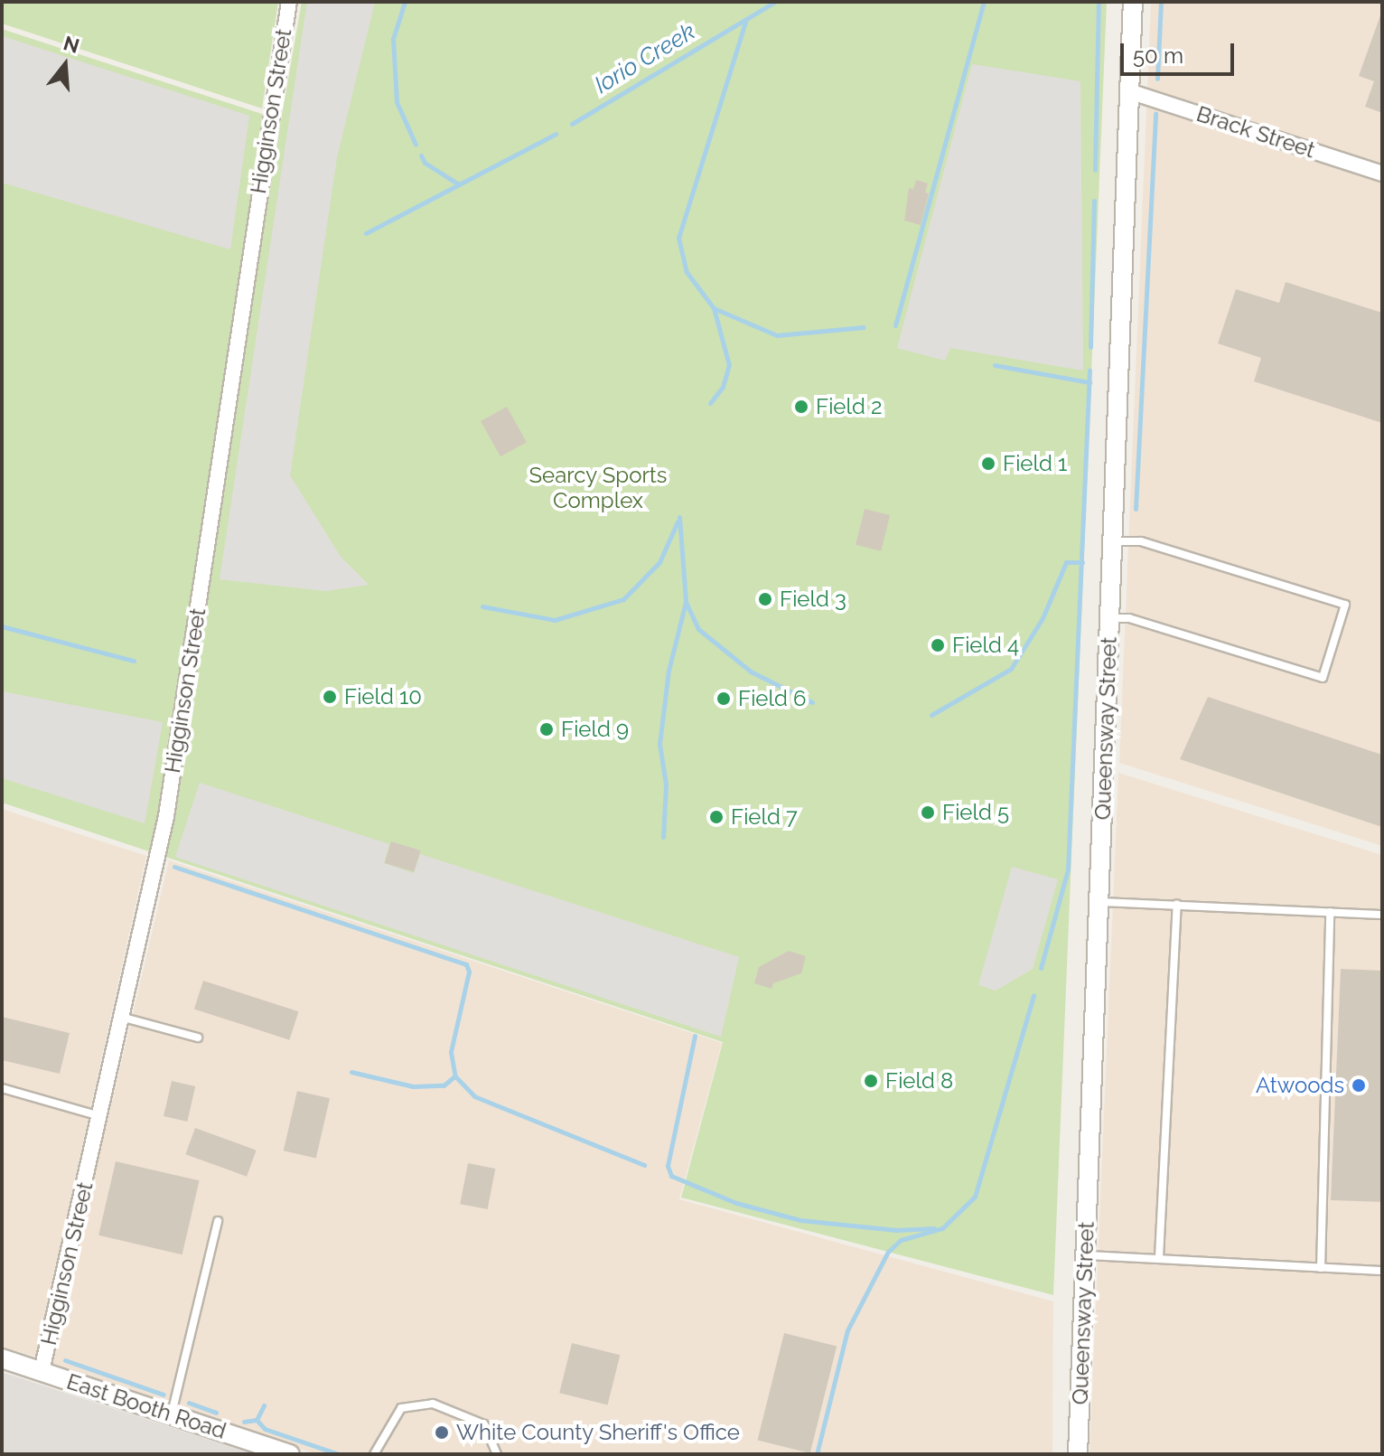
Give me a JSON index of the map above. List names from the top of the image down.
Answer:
{
  "streets": {
    "street": [
      "Higginson Street",
      "Brack Street",
      "Queensway Street",
      "East Booth Road"
    ]
  },
  "crossings": [
    ["Higginson Street", "East Booth Road"],
    ["Brack Street", "Queensway Street"]
  ],
  "water": ["Iorio Creek"],
  "parks": ["Searcy Sports Complex"],
  "places": [
    "Field 2",
    "Field 1",
    "Field 3",
    "Field 4",
    "Field 10",
    "Field 6",
    "Field 9",
    "Field 5",
    "Field 7",
    "Field 8",
    "Atwoods",
    "White County Sheriff's Office"
  ],
  "scale_bar": "50 m",
  "north": "top"
}
